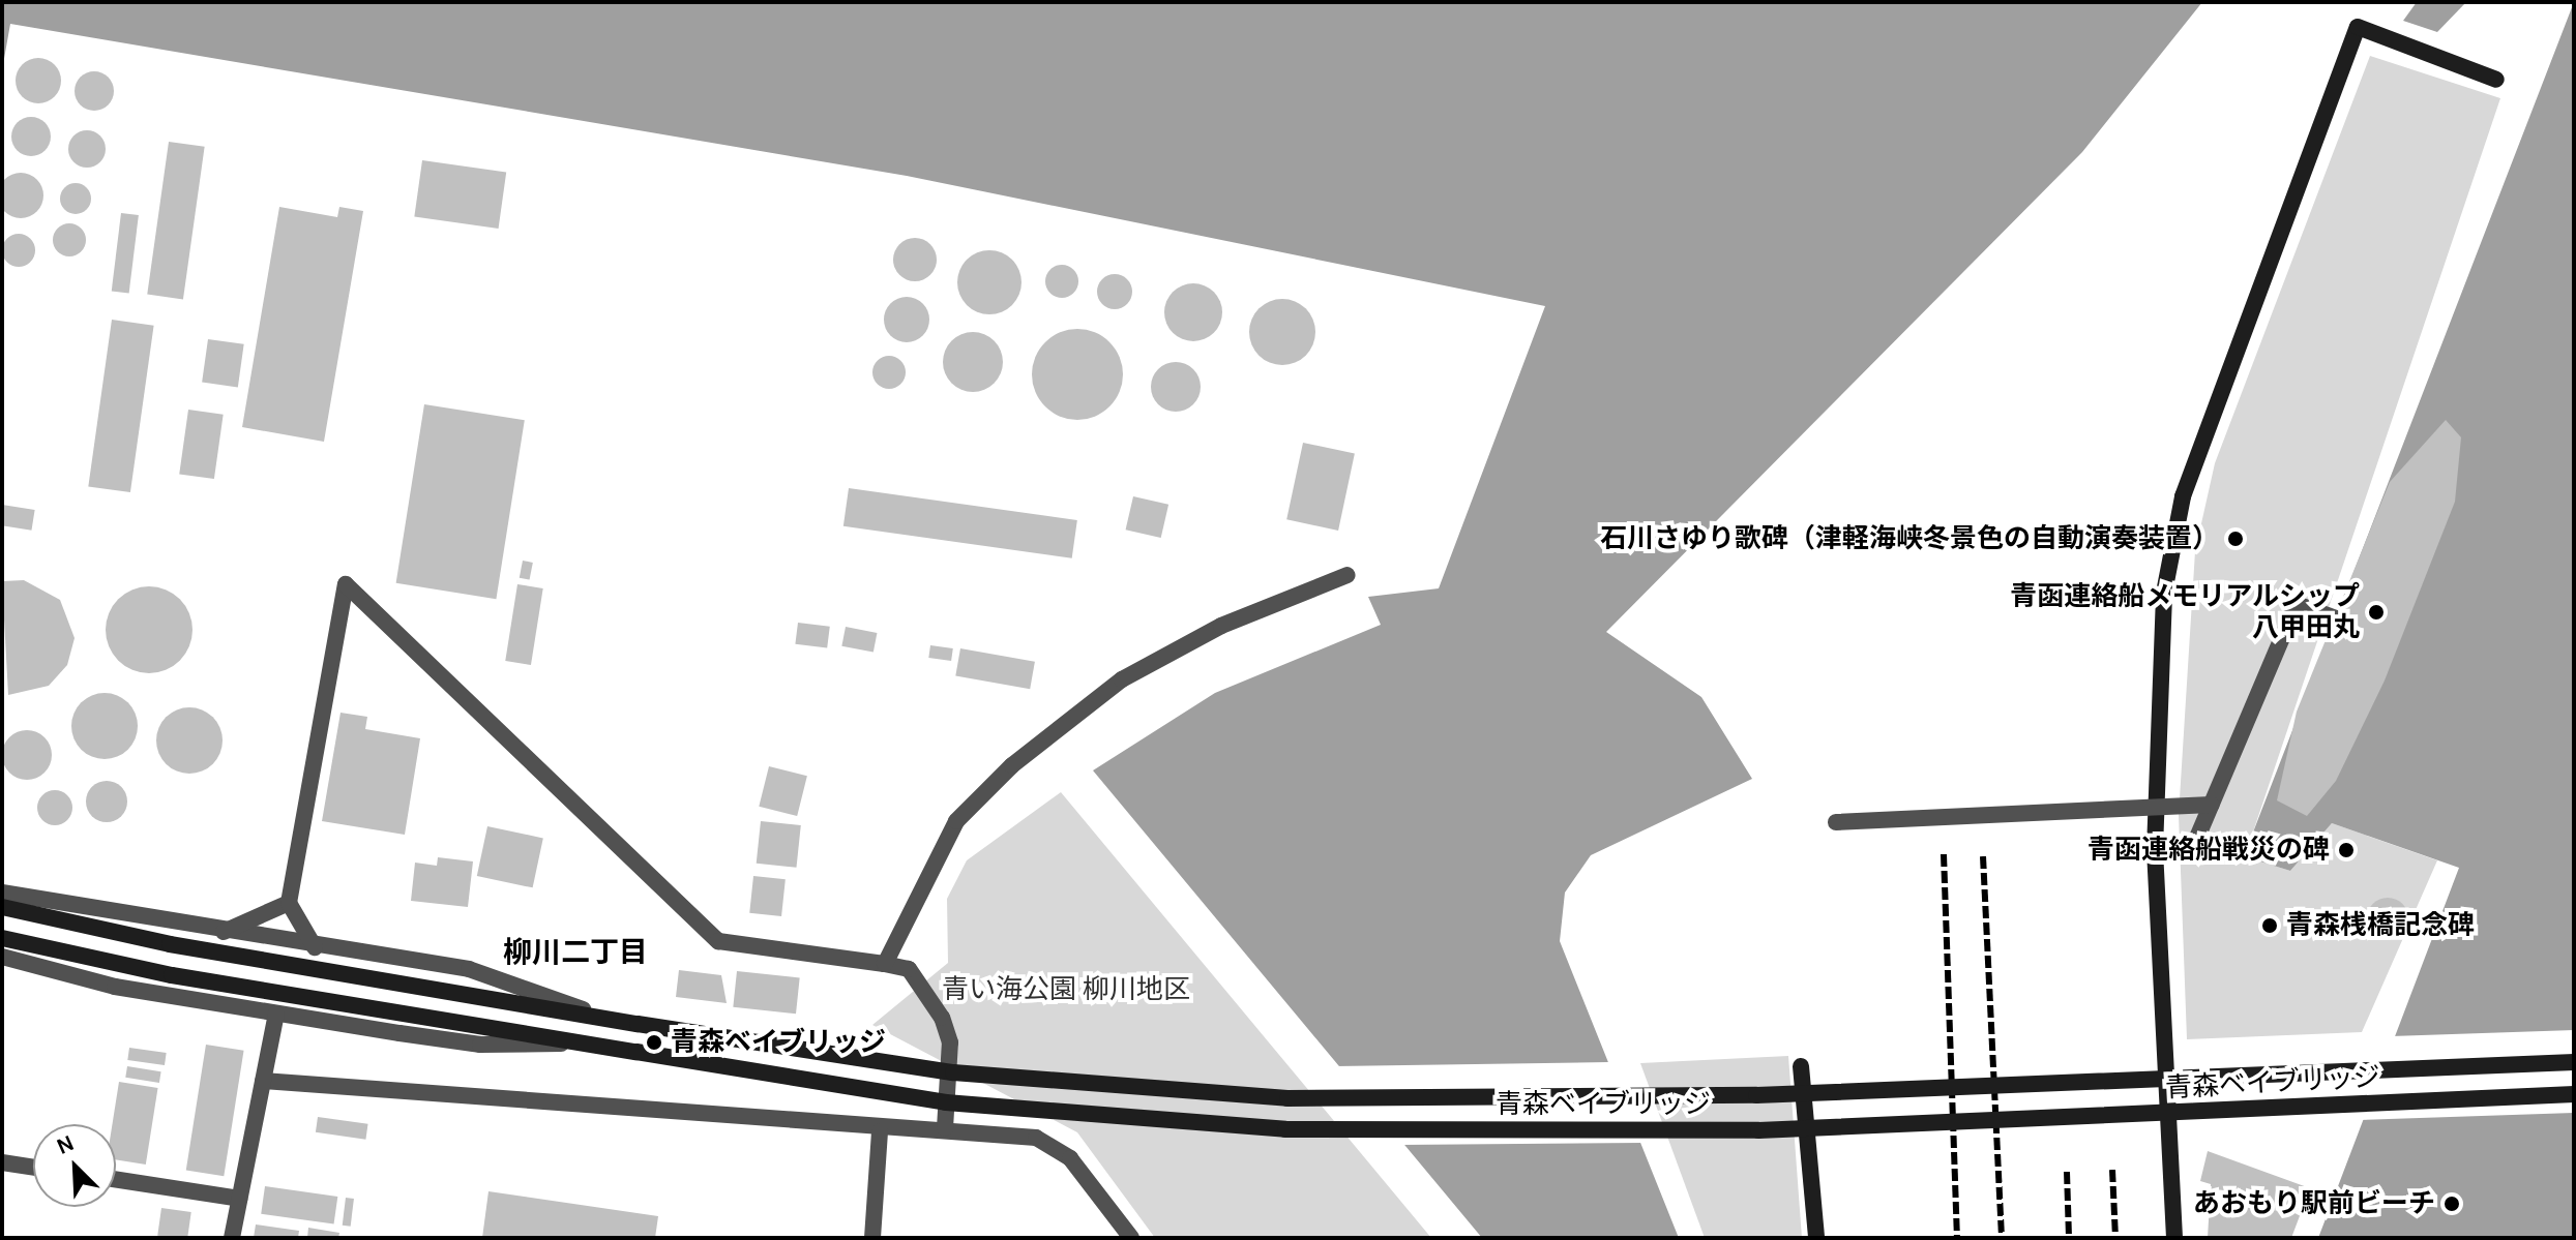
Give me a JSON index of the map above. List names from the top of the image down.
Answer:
{
  "streets": {
    "street": ["青森ベイブリッジ"]
  },
  "districts": ["柳川二丁目"],
  "parks": ["青い海公園 柳川地区"],
  "places": [
    "石川さゆり歌碑（津軽海峡冬景色の自動演奏装置）",
    "青函連絡船メモリアルシップ 八甲田丸",
    "青函連絡船戦災の碑",
    "青森桟橋記念碑",
    "青森ベイブリッジ",
    "あおもり駅前ビーチ"
  ],
  "north": "top left"
}
